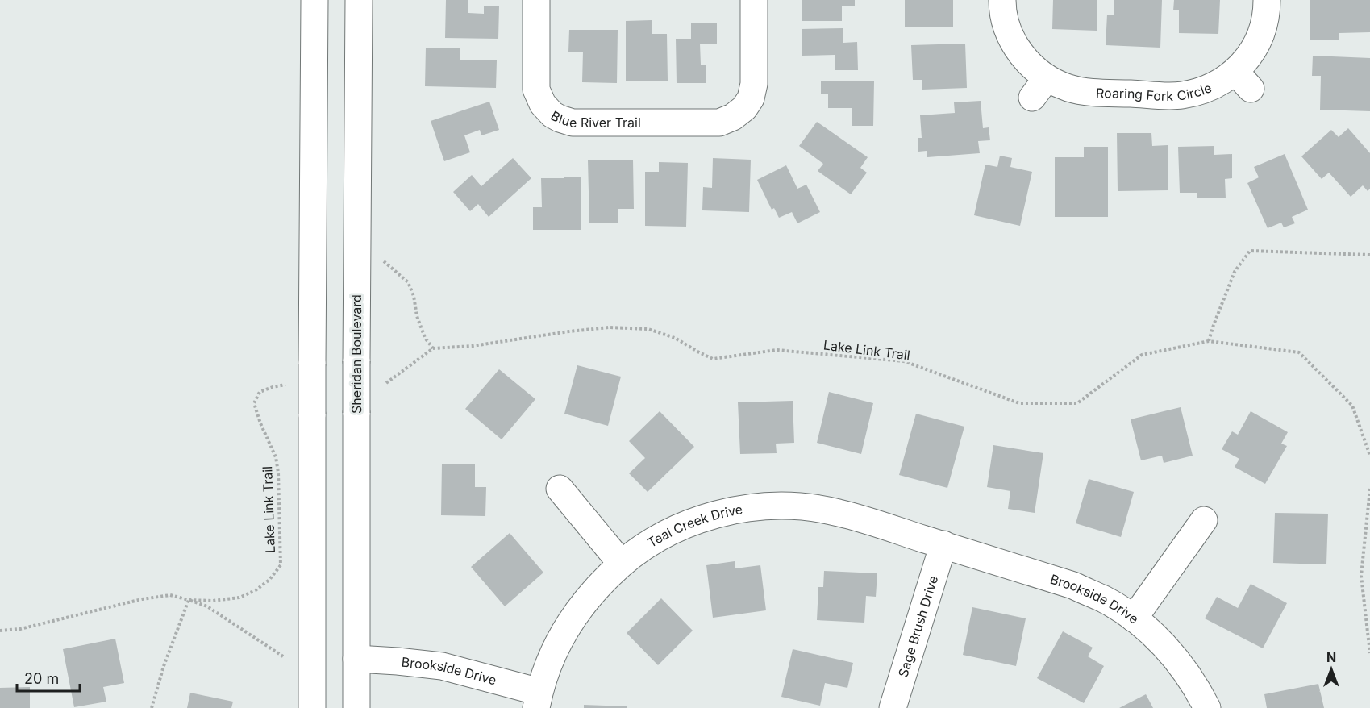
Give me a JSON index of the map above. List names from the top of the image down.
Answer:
{
  "streets": {
    "street": [
      "Roaring Fork Circle",
      "Blue River Trail",
      "Sheridan Boulevard",
      "Teal Creek Drive",
      "Brookside Drive",
      "Sage Brush Drive"
    ],
    "path": ["Lake Link Trail"]
  },
  "crossings": [
    ["Sheridan Boulevard", "Brookside Drive"],
    ["Teal Creek Drive", "Brookside Drive"],
    ["Teal Creek Drive", "Sage Brush Drive"],
    ["Brookside Drive", "Sage Brush Drive"]
  ],
  "scale_bar": "20 m",
  "north": "top"
}
